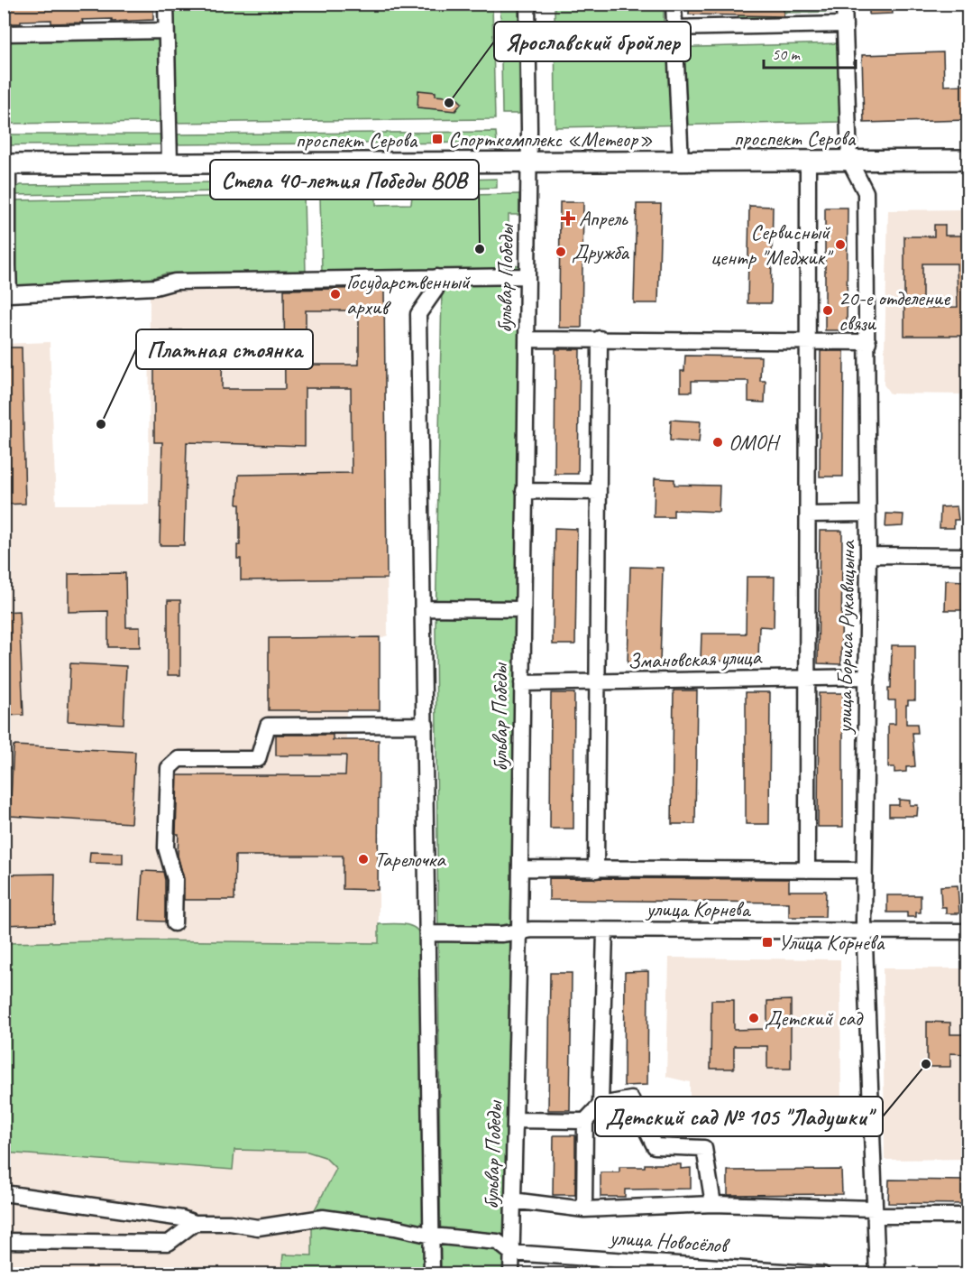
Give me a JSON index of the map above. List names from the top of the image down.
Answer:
{
  "streets": {
    "main road": ["проспект Серова"],
    "street": [
      "бульвар Победы",
      "улица Бориса Рукавицына",
      "Змановская улица",
      "улица Корнева",
      "улица Новосёлов"
    ]
  },
  "crossings": [
    ["проспект Серова", "бульвар Победы"],
    ["проспект Серова", "улица Бориса Рукавицына"],
    ["бульвар Победы", "Змановская улица"],
    ["бульвар Победы", "улица Корнева"],
    ["бульвар Победы", "улица Новосёлов"],
    ["улица Бориса Рукавицына", "Змановская улица"],
    ["улица Бориса Рукавицына", "улица Корнева"]
  ],
  "places": {
    "other": [
      "Ярославский бройлер",
      "Сервисный центр \"Меджик\"",
      "Стела 40-летия Победы ВОВ",
      "Дружба",
      "Государственный архив",
      "20-е отделение связи",
      "Платная стоянка",
      "ОМОН",
      "Тарелочка",
      "Детский сад",
      "Детский сад № 105 \"Ладушки\""
    ],
    "transit": ["Спорткомплекс «Метеор»", "Улица Корнева"],
    "health": ["Апрель"]
  },
  "scale_bar": "50 m"
}
